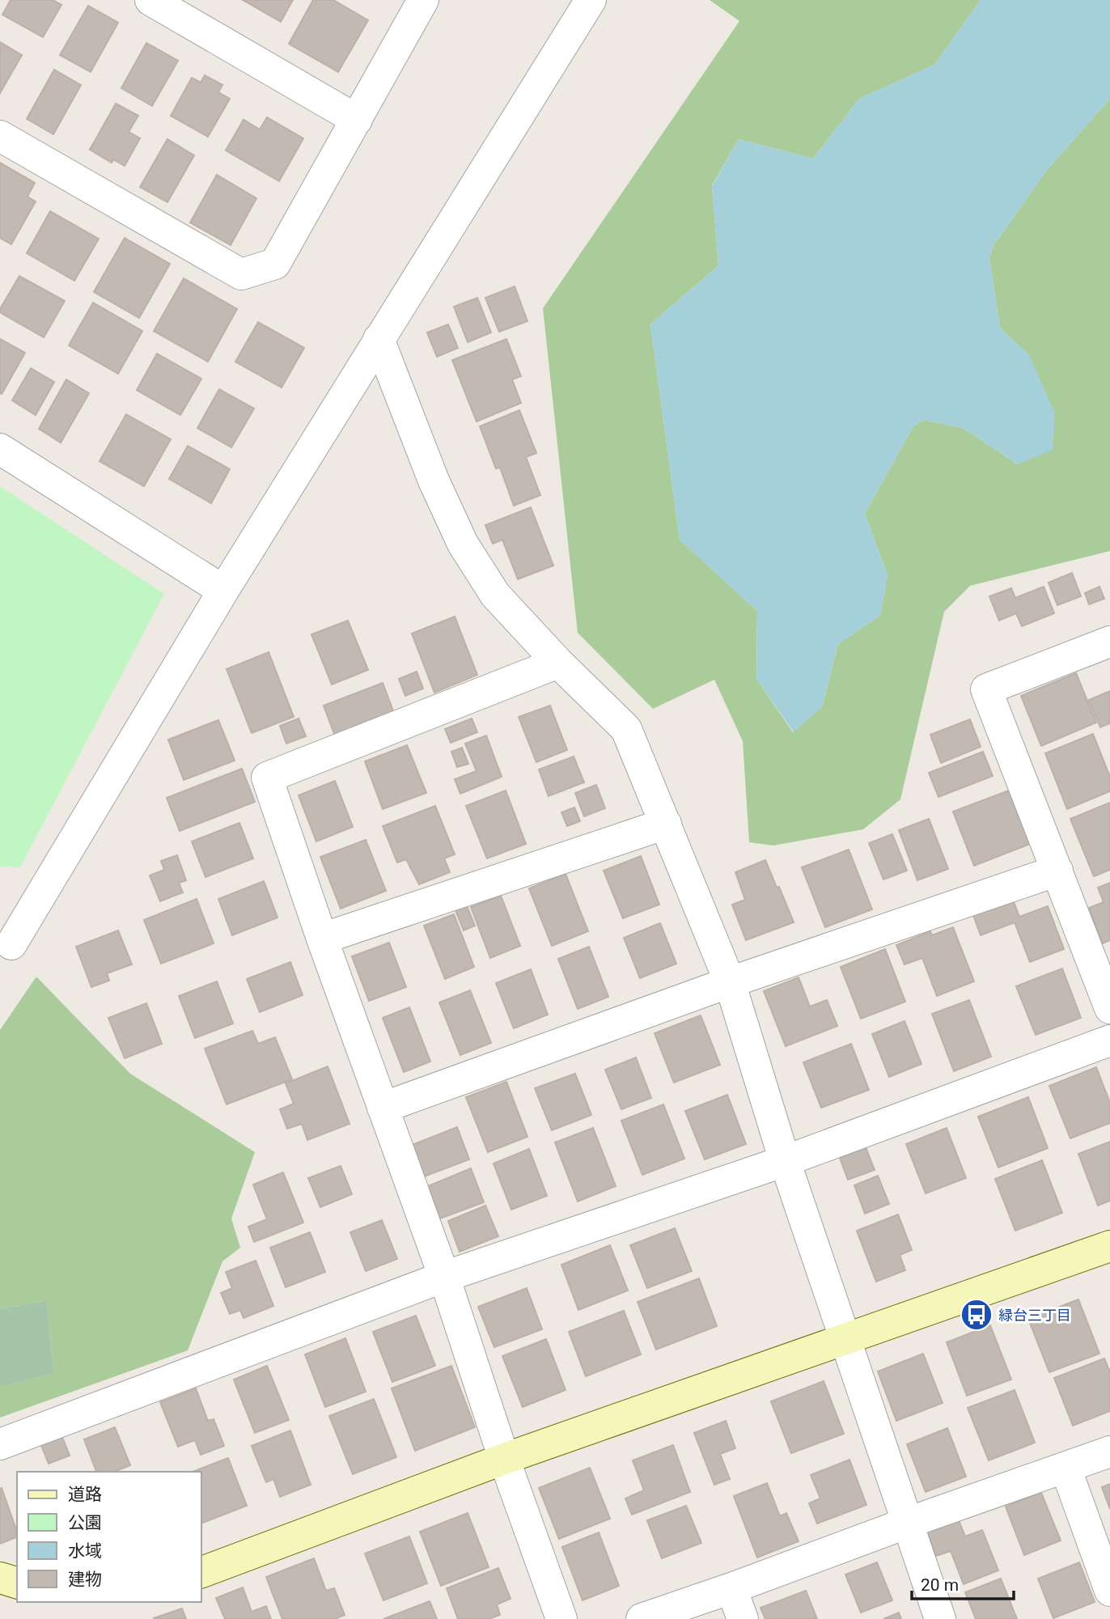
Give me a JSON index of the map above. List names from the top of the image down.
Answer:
{
  "places": {
    "bus stop": ["緑台三丁目"]
  },
  "legend": [
    "道路",
    "公園",
    "水域",
    "建物"
  ],
  "scale_bar": "20 m"
}
